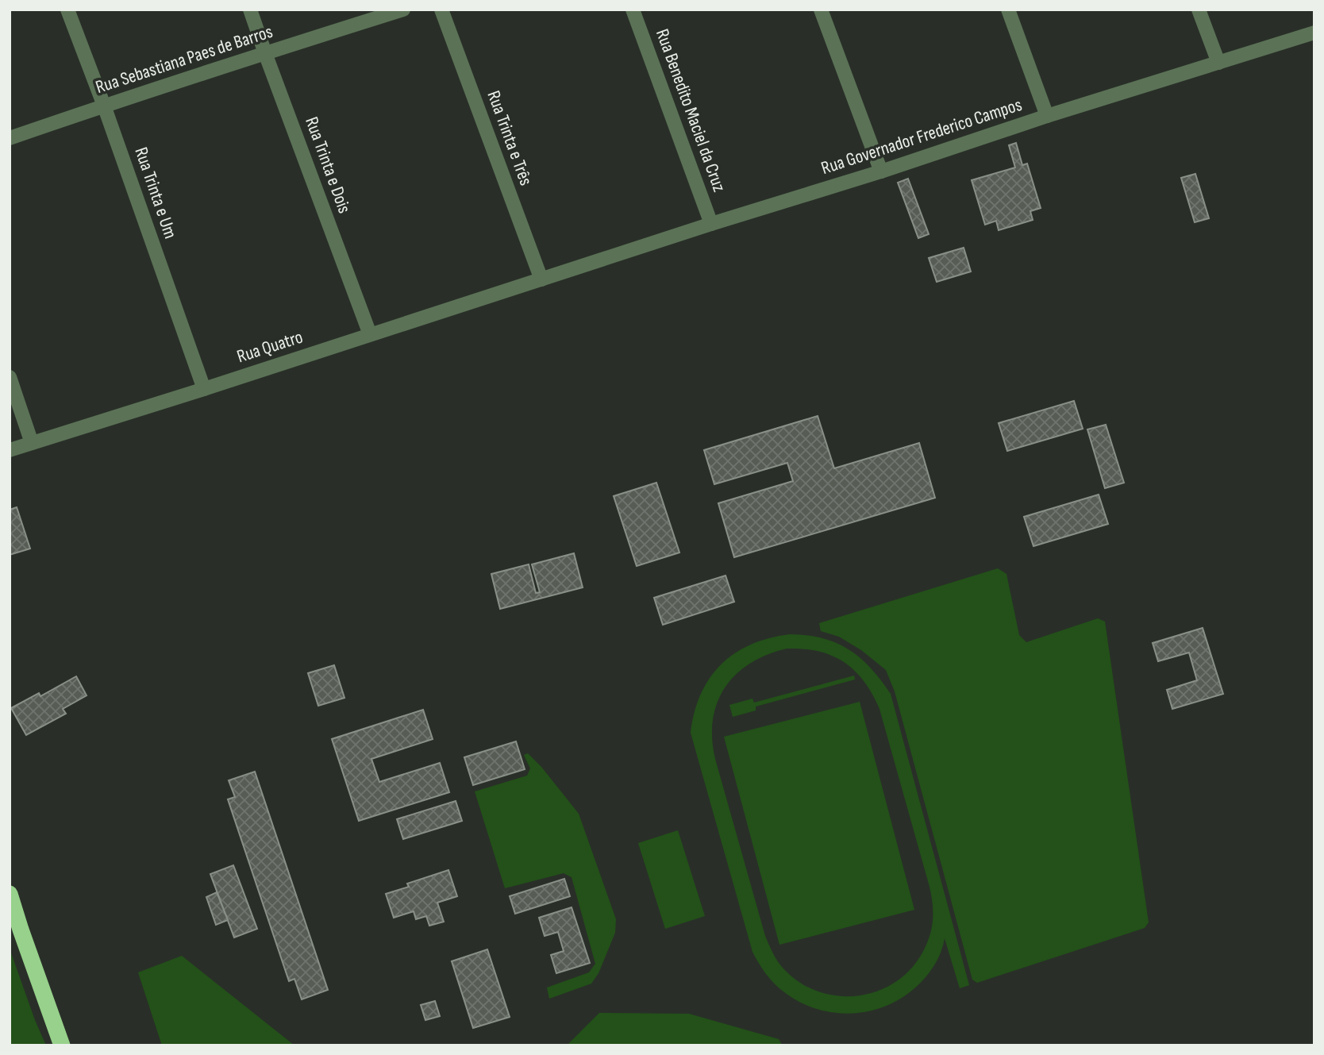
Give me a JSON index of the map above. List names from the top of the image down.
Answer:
{
  "streets": {
    "street": [
      "Rua Sebastiana Paes de Barros",
      "Rua Benedito Maciel da Cruz",
      "Rua Governador Frederico Campos",
      "Rua Trinta e Três",
      "Rua Trinta e Dois",
      "Rua Trinta e Um",
      "Rua Quatro"
    ]
  },
  "crossings": [
    ["Rua Sebastiana Paes de Barros", "Rua Trinta e Dois"],
    ["Rua Sebastiana Paes de Barros", "Rua Trinta e Um"],
    ["Rua Benedito Maciel da Cruz", "Rua Governador Frederico Campos"],
    ["Rua Governador Frederico Campos", "Rua Trinta e Três"],
    ["Rua Governador Frederico Campos", "Rua Quatro"],
    ["Rua Trinta e Três", "Rua Quatro"],
    ["Rua Trinta e Dois", "Rua Quatro"],
    ["Rua Trinta e Um", "Rua Quatro"]
  ]
}
